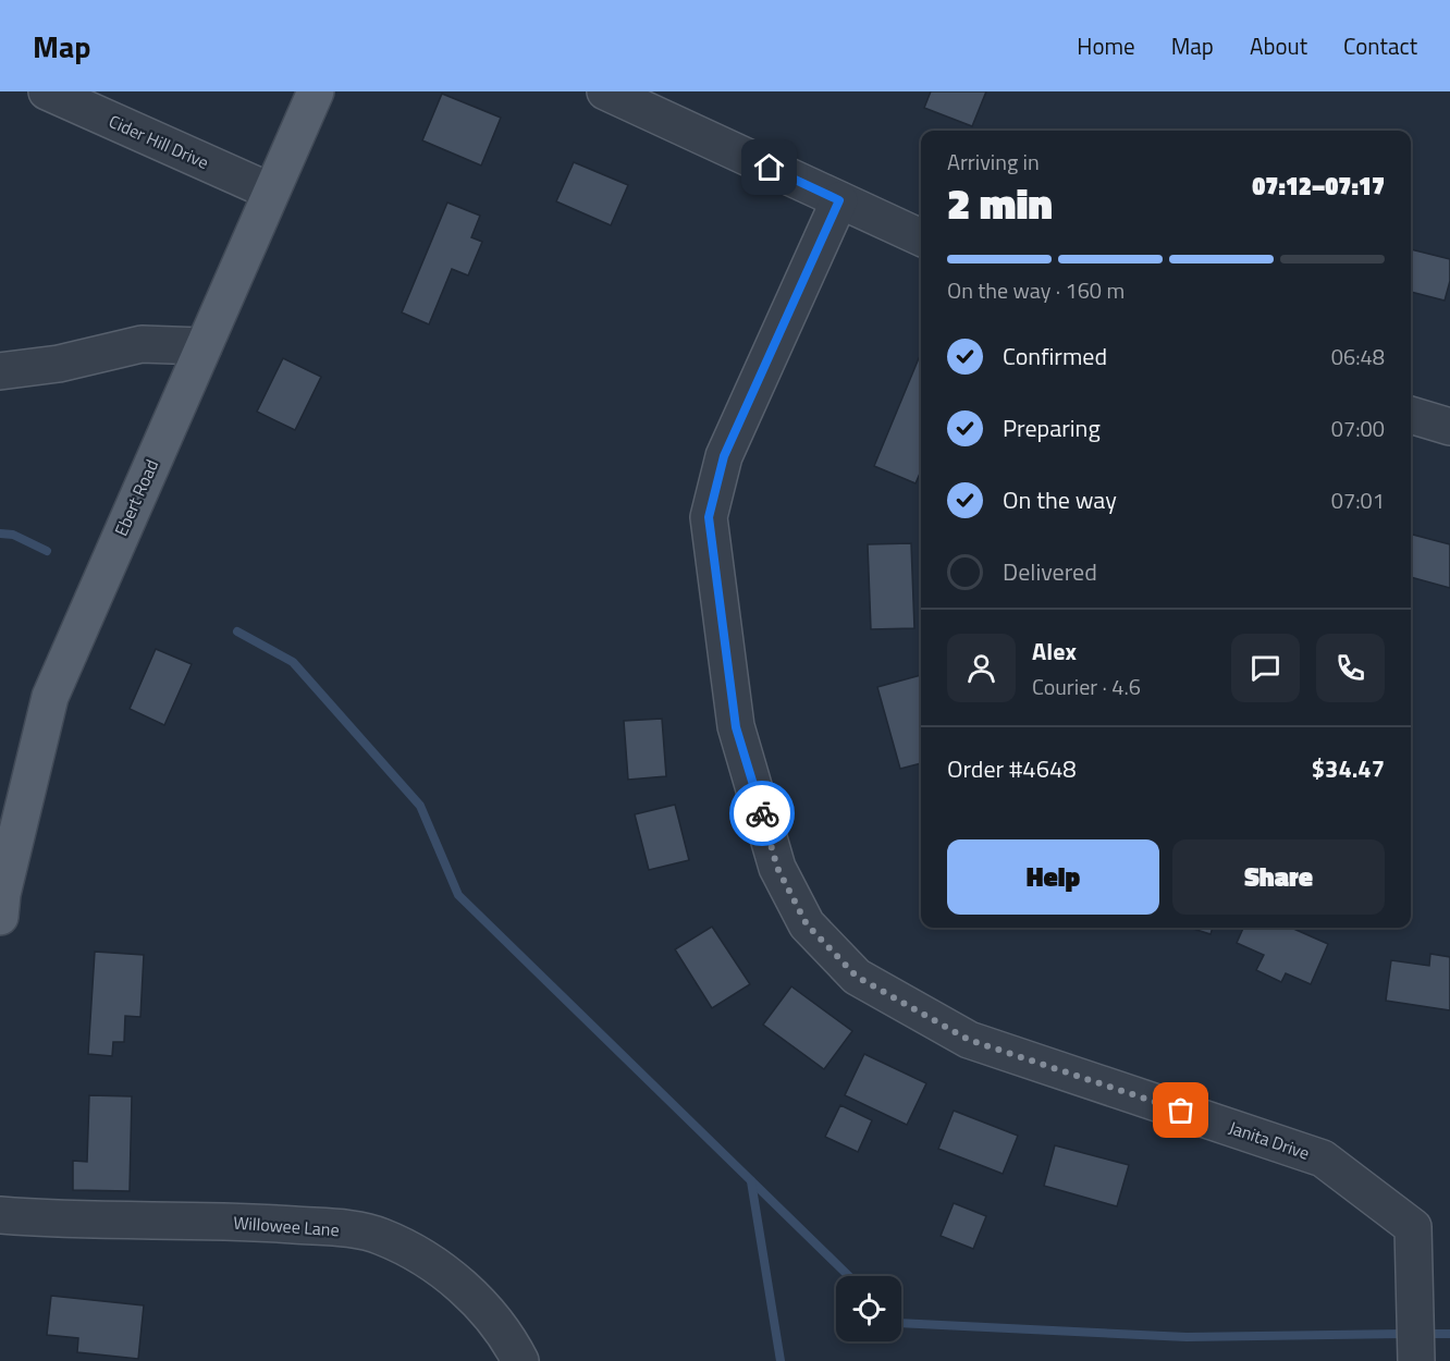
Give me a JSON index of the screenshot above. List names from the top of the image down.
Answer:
{
  "streets": {
    "main road": ["Ebert Road"],
    "street": ["Cider Hill Drive", "Janita Drive", "Willowee Lane"]
  },
  "crossings": [
    ["Cider Hill Drive", "Ebert Road"]
  ],
  "page": {
    "header": "Map",
    "nav": [
      "Home",
      "Map",
      "About",
      "Contact"
    ],
    "heading": ["2 min", "Arriving in", "07:12–07:17"],
    "panel": [
      "Alex",
      "Courier · 4.6",
      "Order #4648",
      "$34.47"
    ],
    "bar": "On the way · 160 m",
    "list": [
      ["Confirmed", "06:48"],
      ["Preparing", "07:00"],
      ["On the way", "07:01"],
      "Delivered"
    ],
    "buttons": ["Help", "Share"]
  }
}
